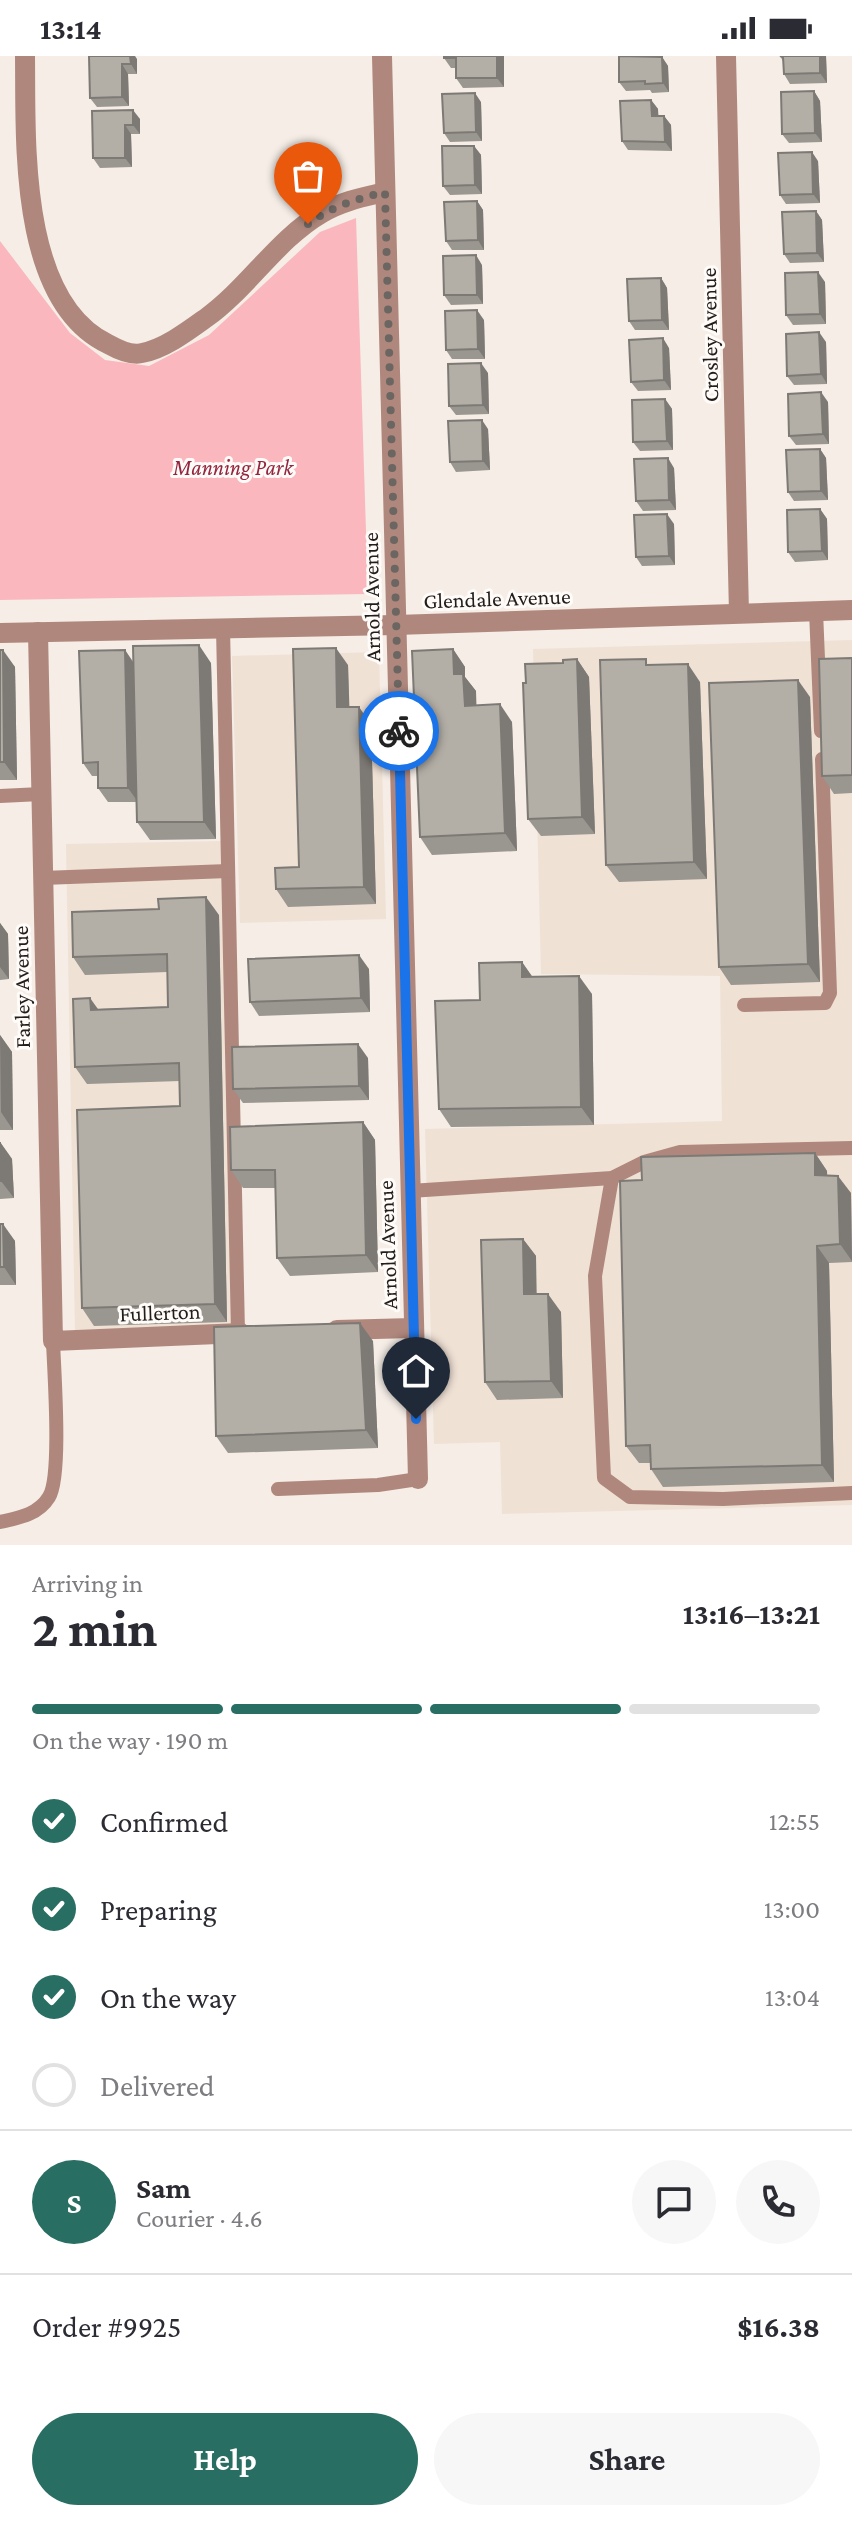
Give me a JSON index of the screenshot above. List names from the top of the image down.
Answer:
{
  "streets": {
    "street": [
      "Crosley Avenue",
      "Arnold Avenue",
      "Glendale Avenue",
      "Farley Avenue",
      "Fullerton"
    ]
  },
  "crossings": [
    ["Crosley Avenue", "Glendale Avenue"],
    ["Arnold Avenue", "Glendale Avenue"],
    ["Glendale Avenue", "Farley Avenue"],
    ["Farley Avenue", "Fullerton"]
  ],
  "parks": ["Manning Park"],
  "page": {
    "status": "13:14",
    "heading": ["2 min", "Arriving in", "13:16–13:21"],
    "panel": [
      "Sam",
      "Courier · 4.6",
      "Order #9925",
      "$16.38"
    ],
    "bar": "On the way · 190 m",
    "list": [
      ["Confirmed", "12:55"],
      ["Preparing", "13:00"],
      ["On the way", "13:04"],
      "Delivered"
    ],
    "round": "S",
    "buttons": ["Help", "Share"]
  }
}
